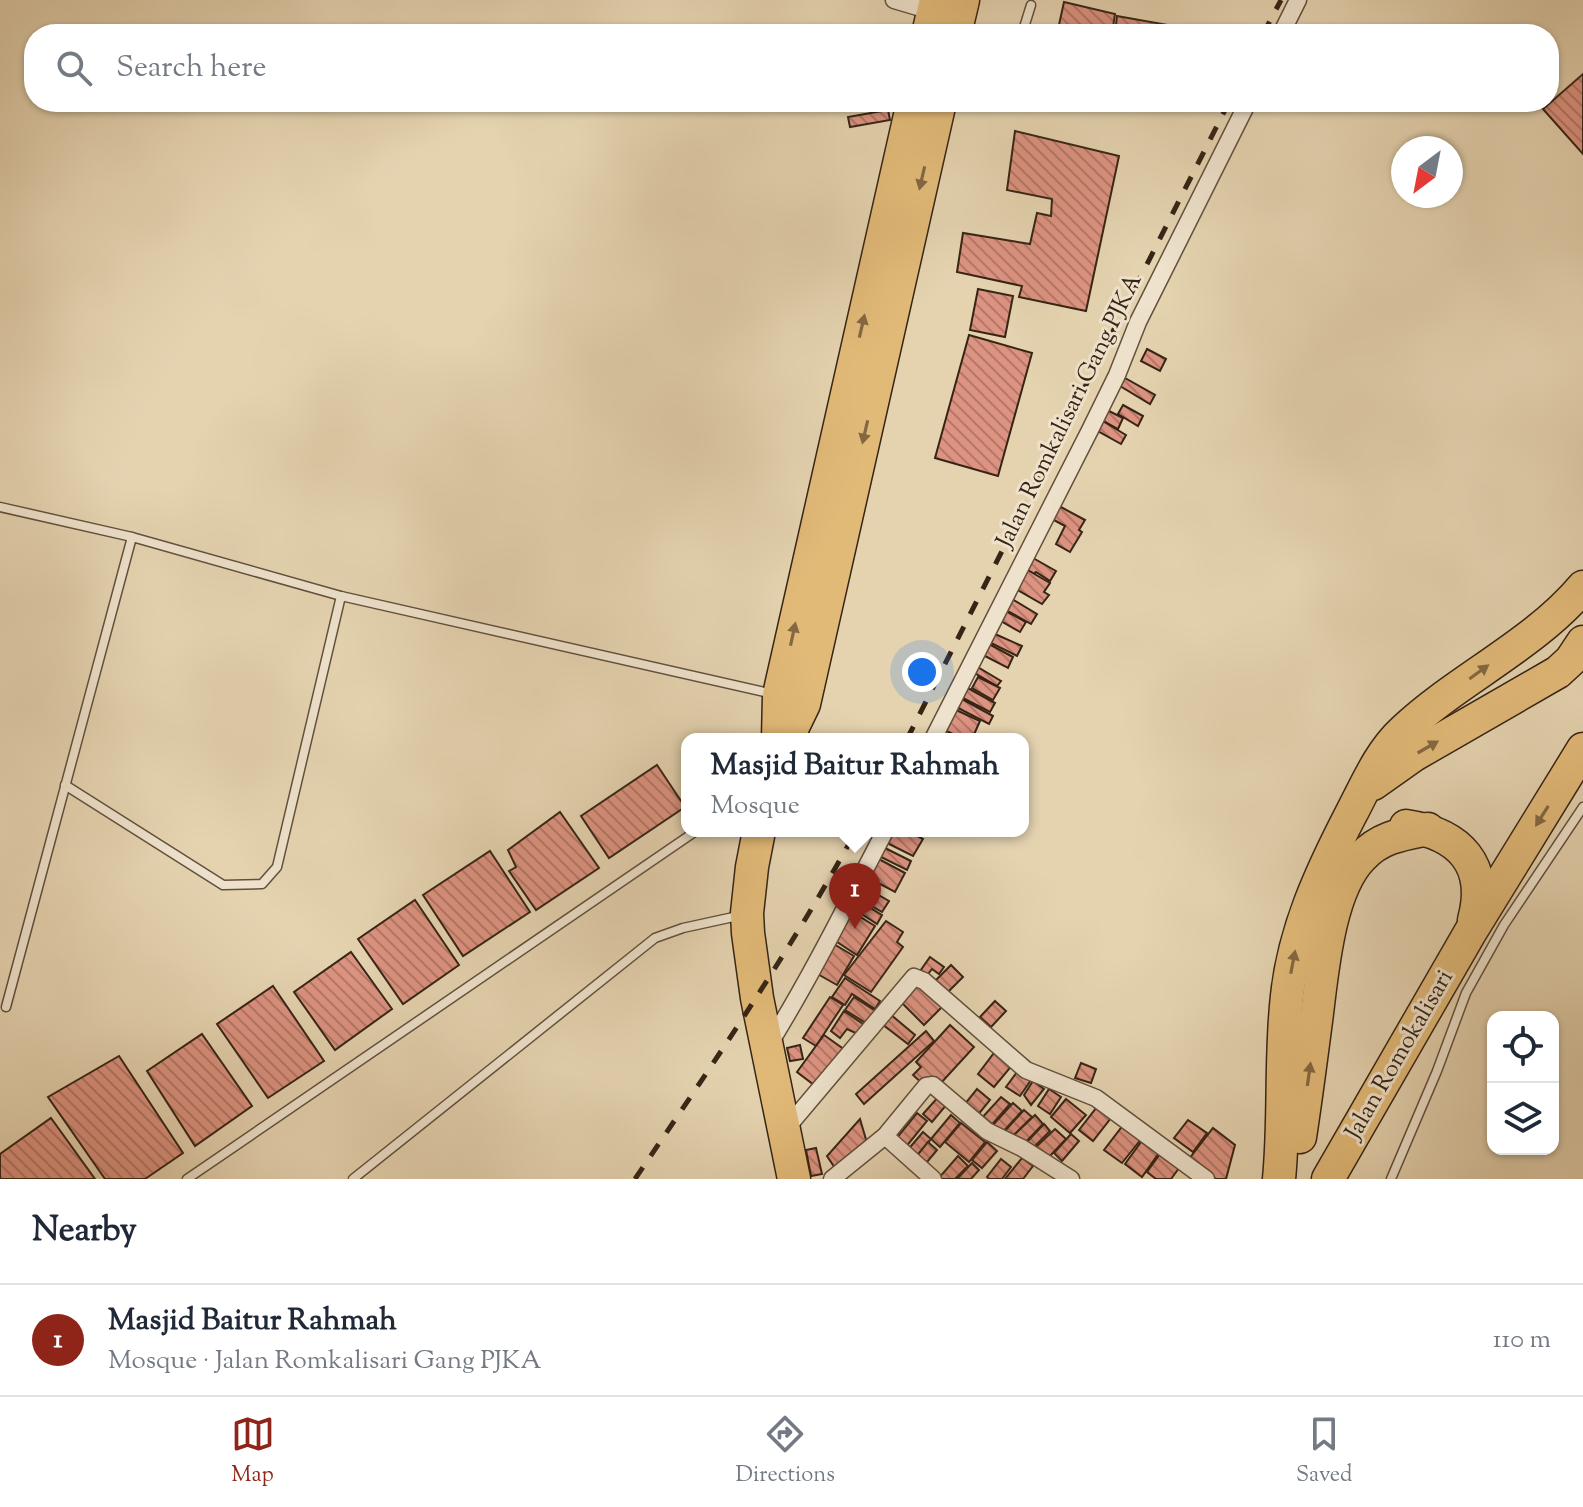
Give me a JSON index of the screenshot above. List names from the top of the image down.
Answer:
{
  "streets": {
    "highway": ["Jalan Romokalisari"],
    "street": ["Jalan Romkalisari Gang PJKA"]
  },
  "north": "bottom left",
  "page": {
    "search": "Search here",
    "popup": ["Masjid Baitur Rahmah", "Mosque"],
    "pins": "1",
    "heading": "Nearby",
    "list": [
      {
        "mark": "1",
        "name": "Masjid Baitur Rahmah",
        "note": "Mosque · Jalan Romkalisari Gang PJKA",
        "value": "110 m"
      }
    ],
    "nav": ["Map", "Directions", "Saved"]
  }
}
